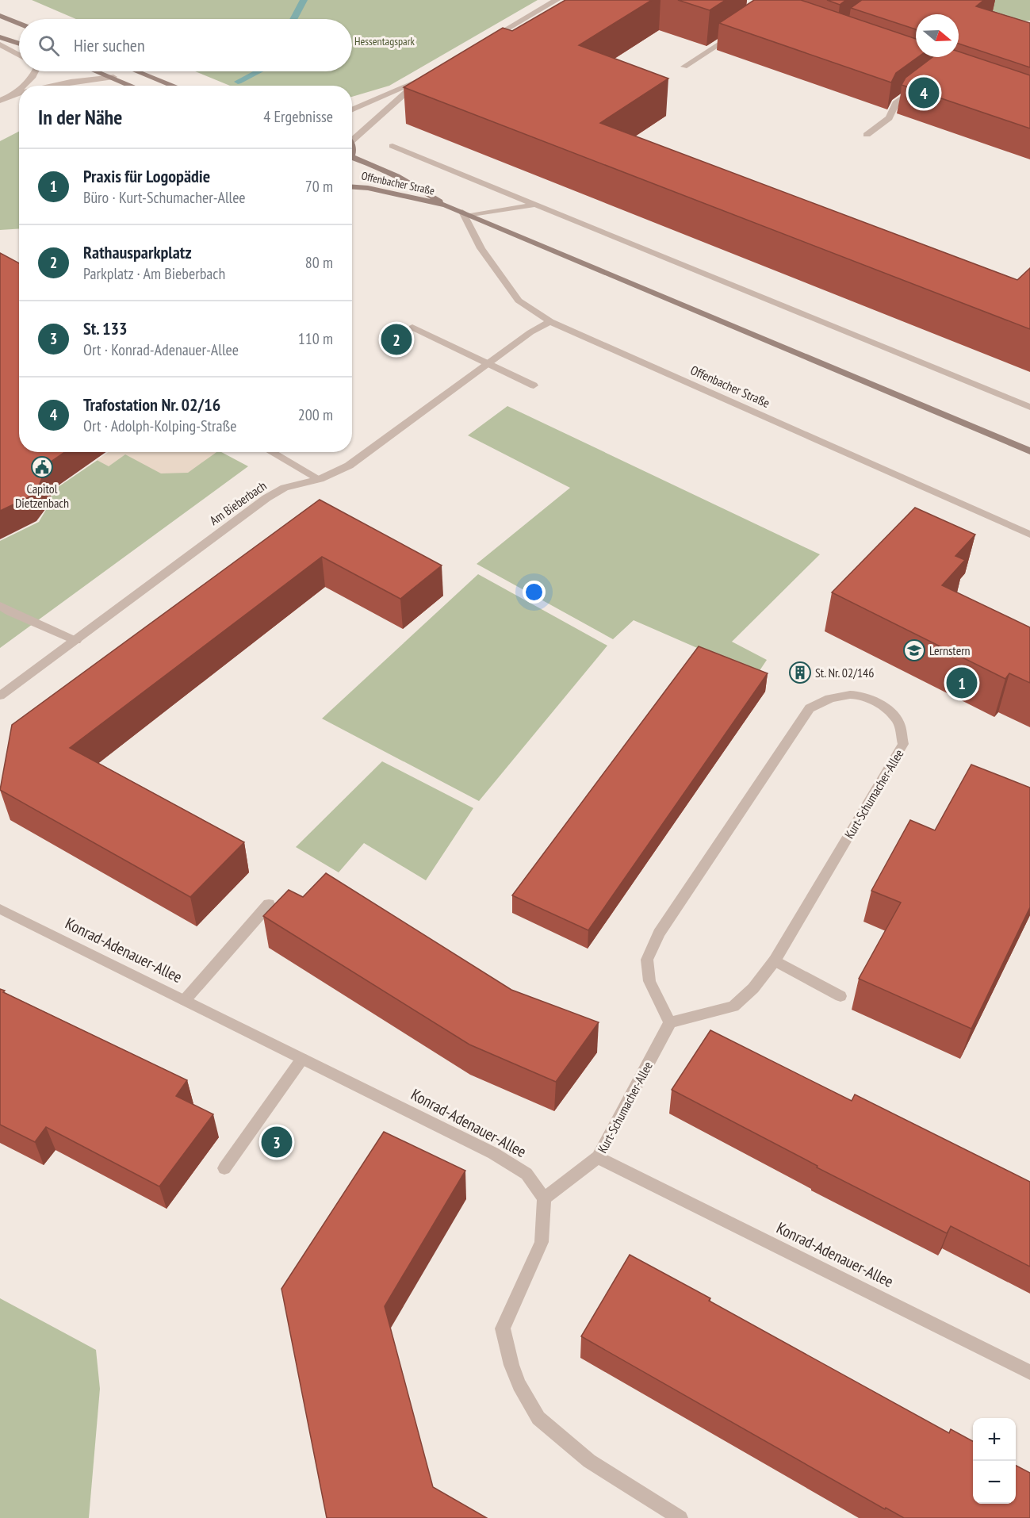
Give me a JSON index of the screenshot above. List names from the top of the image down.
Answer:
{
  "streets": {
    "main road": ["Offenbacher Straße"],
    "street": ["Am Bieberbach", "Kurt-Schumacher-Allee", "Konrad-Adenauer-Allee"]
  },
  "crossings": [
    ["Offenbacher Straße", "Am Bieberbach"],
    ["Kurt-Schumacher-Allee", "Konrad-Adenauer-Allee"]
  ],
  "parks": ["Hessentagspark"],
  "places": {
    "public building": ["Capitol Dietzenbach"],
    "school or university": ["Lernstern"],
    "building": ["St. Nr. 02/146"]
  },
  "north": "right",
  "page": {
    "search": "Hier suchen",
    "pins": [
      "4",
      "2",
      "1",
      "3"
    ],
    "heading": ["In der Nähe", "4 Ergebnisse"],
    "list": [
      {
        "mark": "1",
        "name": "Praxis für Logopädie",
        "note": "Büro · Kurt-Schumacher-Allee",
        "value": "70 m"
      },
      {
        "mark": "2",
        "name": "Rathausparkplatz",
        "note": "Parkplatz · Am Bieberbach",
        "value": "80 m"
      },
      {
        "mark": "3",
        "name": "St. 133",
        "note": "Ort · Konrad-Adenauer-Allee",
        "value": "110 m"
      },
      {
        "mark": "4",
        "name": "Trafostation Nr. 02/16",
        "note": "Ort · Adolph-Kolping-Straße",
        "value": "200 m"
      }
    ],
    "map_buttons": ["+", "−"]
  }
}
